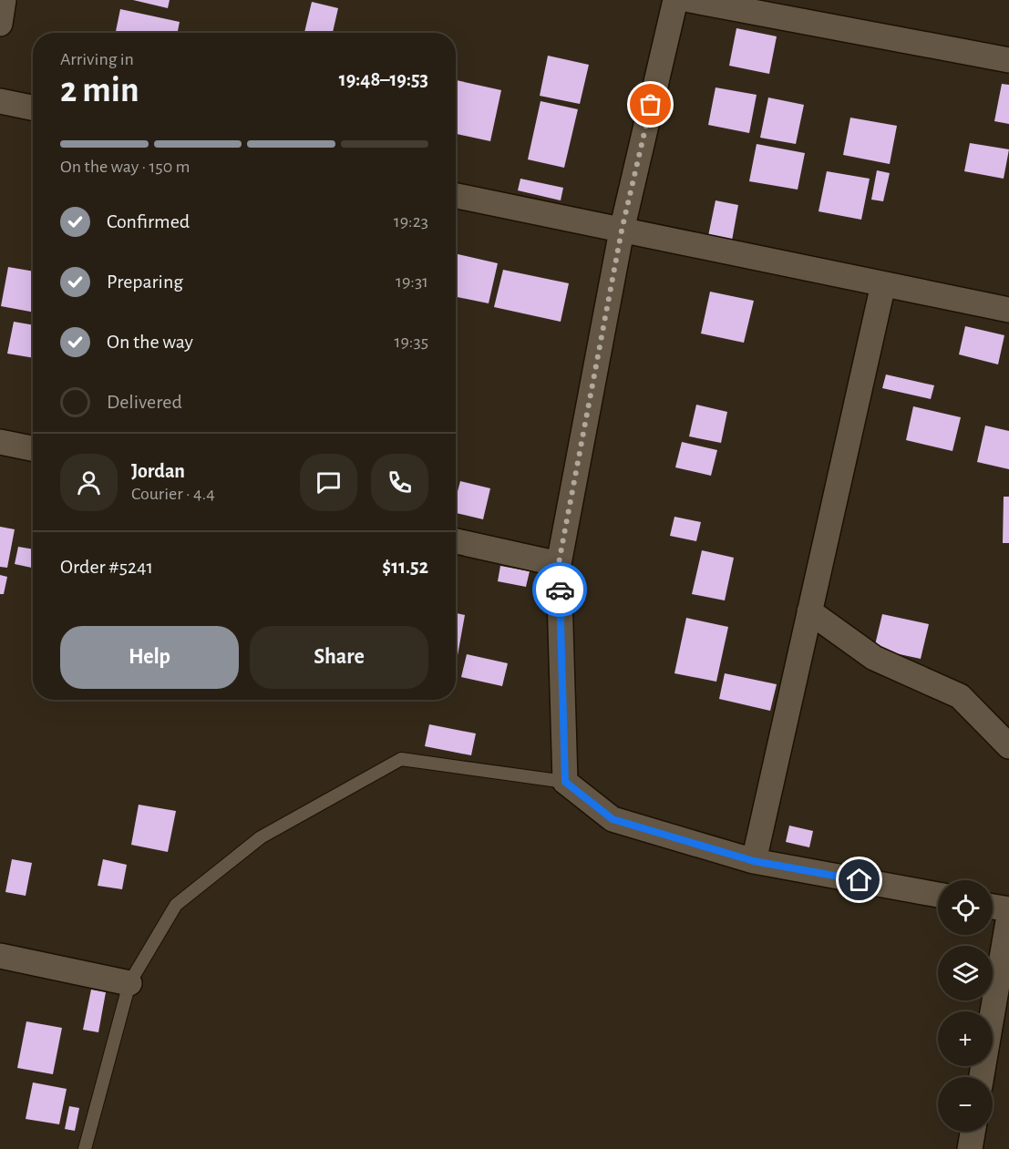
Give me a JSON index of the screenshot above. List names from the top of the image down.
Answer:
{
  "page": {
    "heading": ["2 min", "Arriving in", "19:48–19:53"],
    "panel": [
      "Jordan",
      "Courier · 4.4",
      "Order #5241",
      "$11.52"
    ],
    "bar": "On the way · 150 m",
    "list": [
      ["Confirmed", "19:23"],
      ["Preparing", "19:31"],
      ["On the way", "19:35"],
      "Delivered"
    ],
    "buttons": ["Help", "Share"],
    "map_buttons": ["+", "−"]
  }
}
